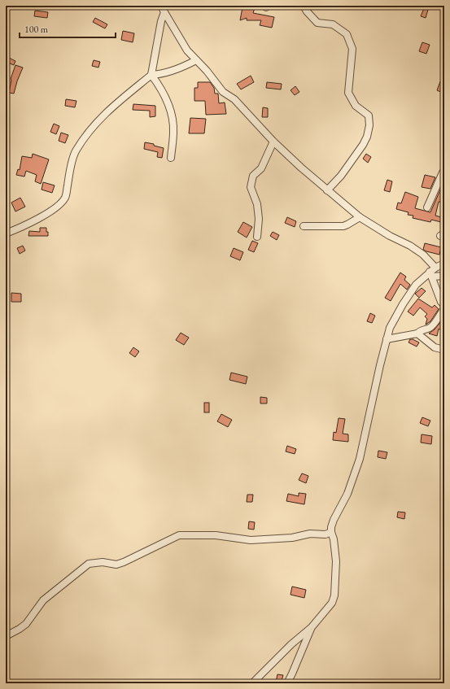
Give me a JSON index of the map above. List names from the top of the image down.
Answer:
{
  "scale_bar": "100 m"
}
